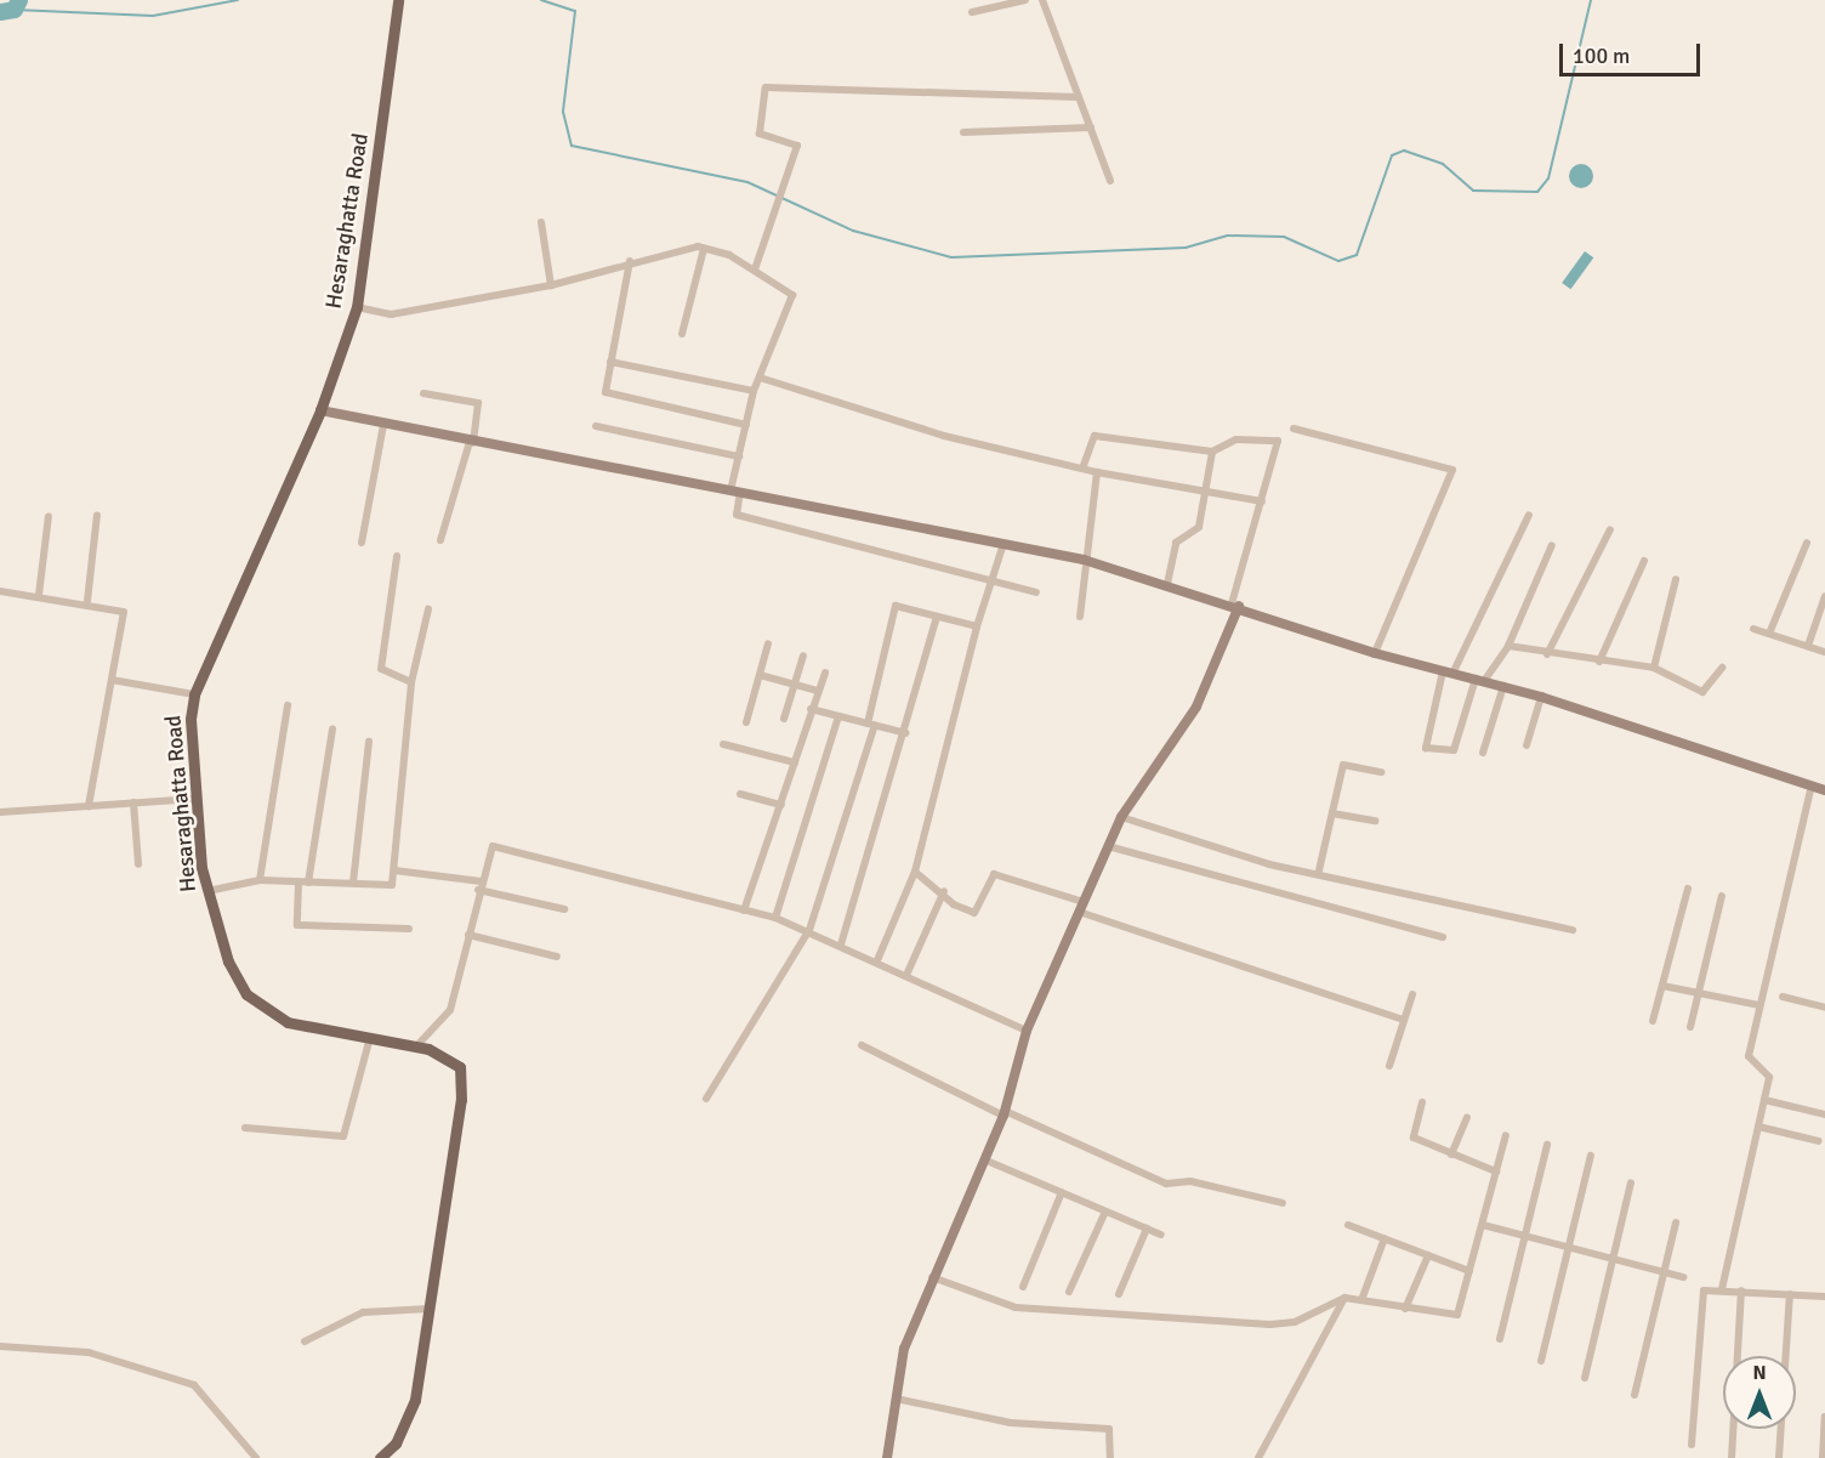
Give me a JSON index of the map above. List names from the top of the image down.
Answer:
{
  "streets": {
    "main road": ["Hesaraghatta Road"]
  },
  "scale_bar": "100 m",
  "north": "top"
}
